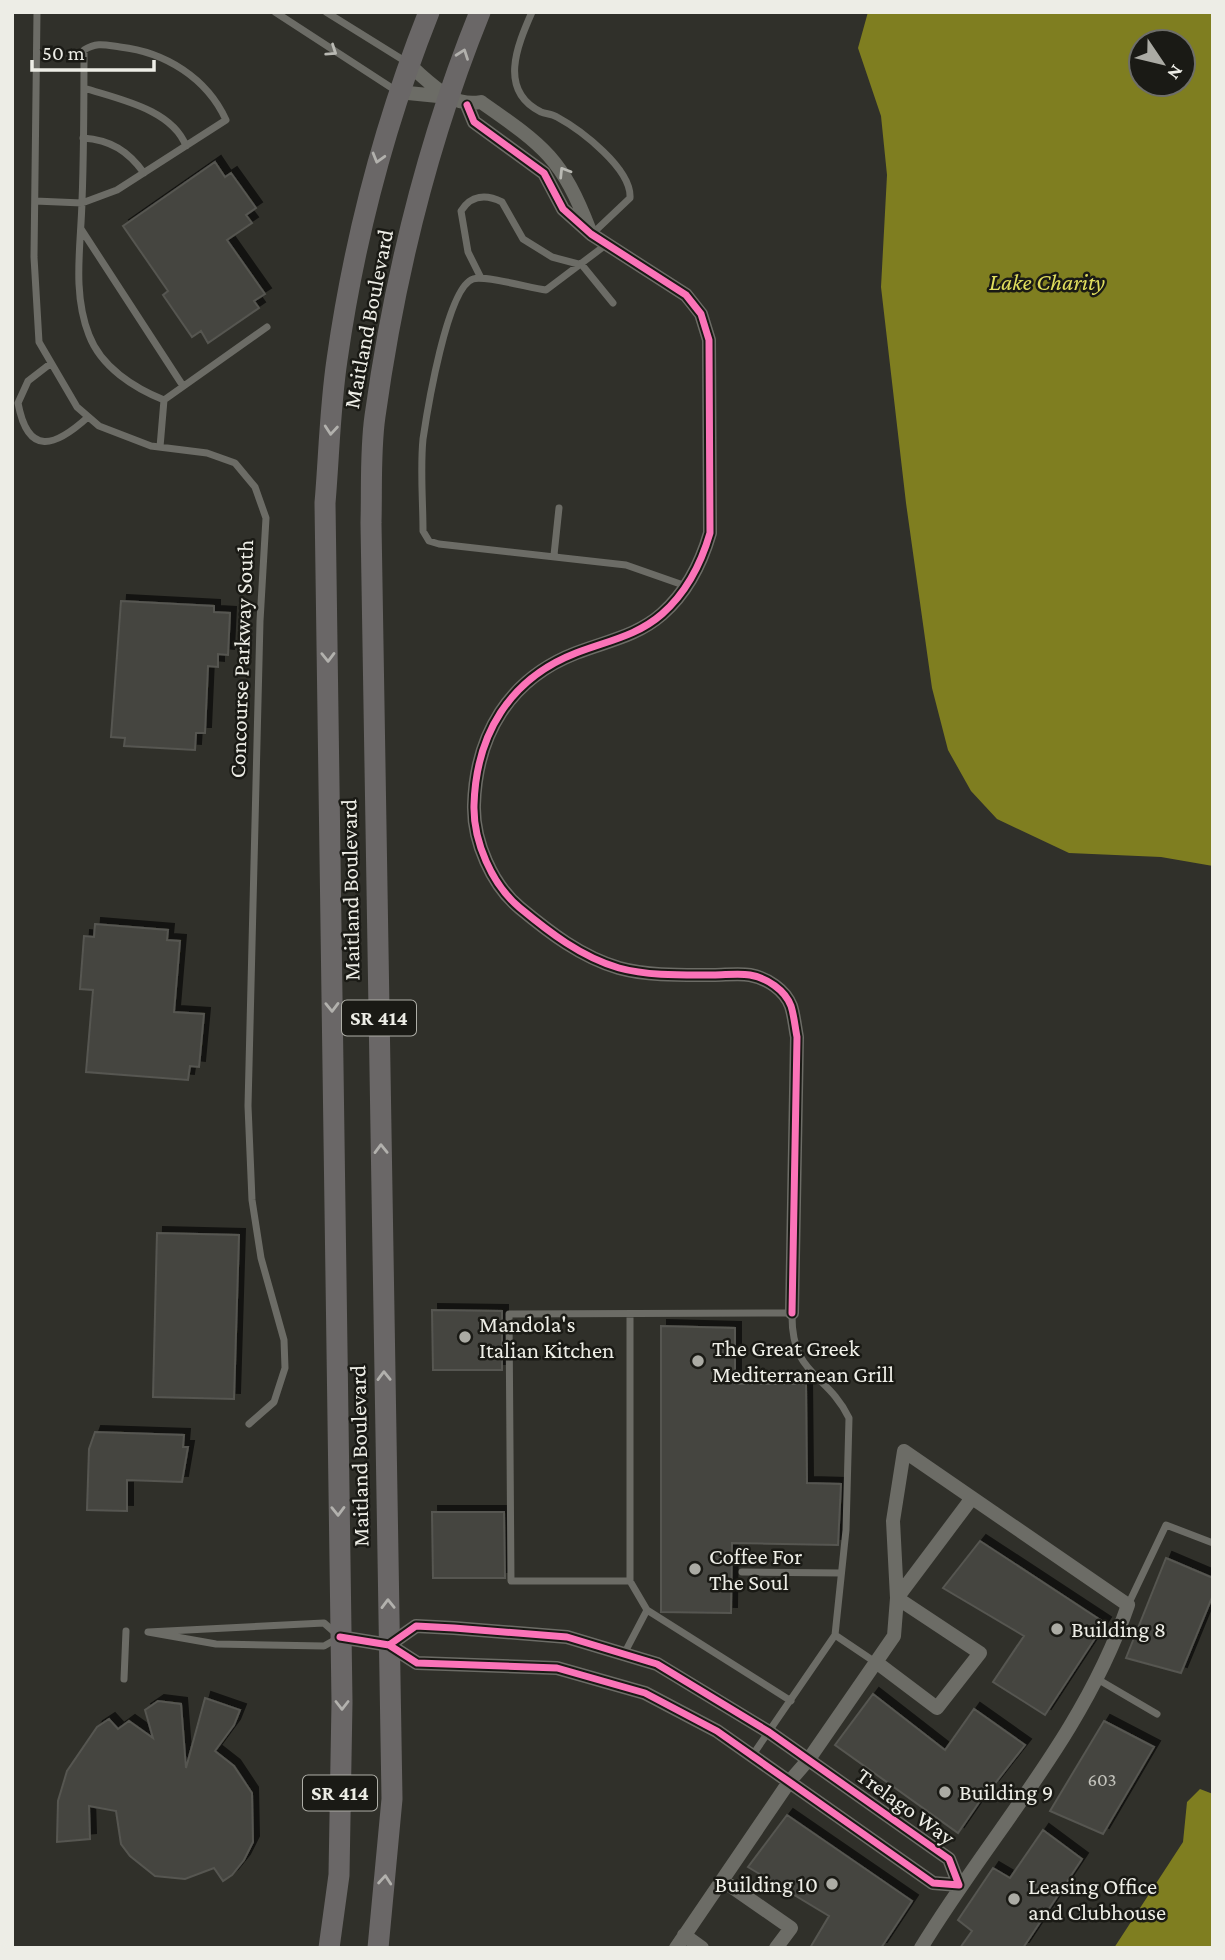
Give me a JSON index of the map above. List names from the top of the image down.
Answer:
{
  "streets": {
    "main road": ["Maitland Boulevard", "SR 414"],
    "street": ["Trelago Way"],
    "lane": ["Concourse Parkway South"]
  },
  "crossings": [
    ["Maitland Boulevard", "Trelago Way"]
  ],
  "water": ["Lake Charity"],
  "places": [
    "Mandola's Italian Kitchen",
    "The Great Greek Mediterranean Grill",
    "Coffee For The Soul",
    "Building 8",
    "Building 9",
    "Building 10",
    "Leasing Office and Clubhouse"
  ],
  "house_numbers": ["603"],
  "scale_bar": "50 m",
  "north": "bottom right"
}
